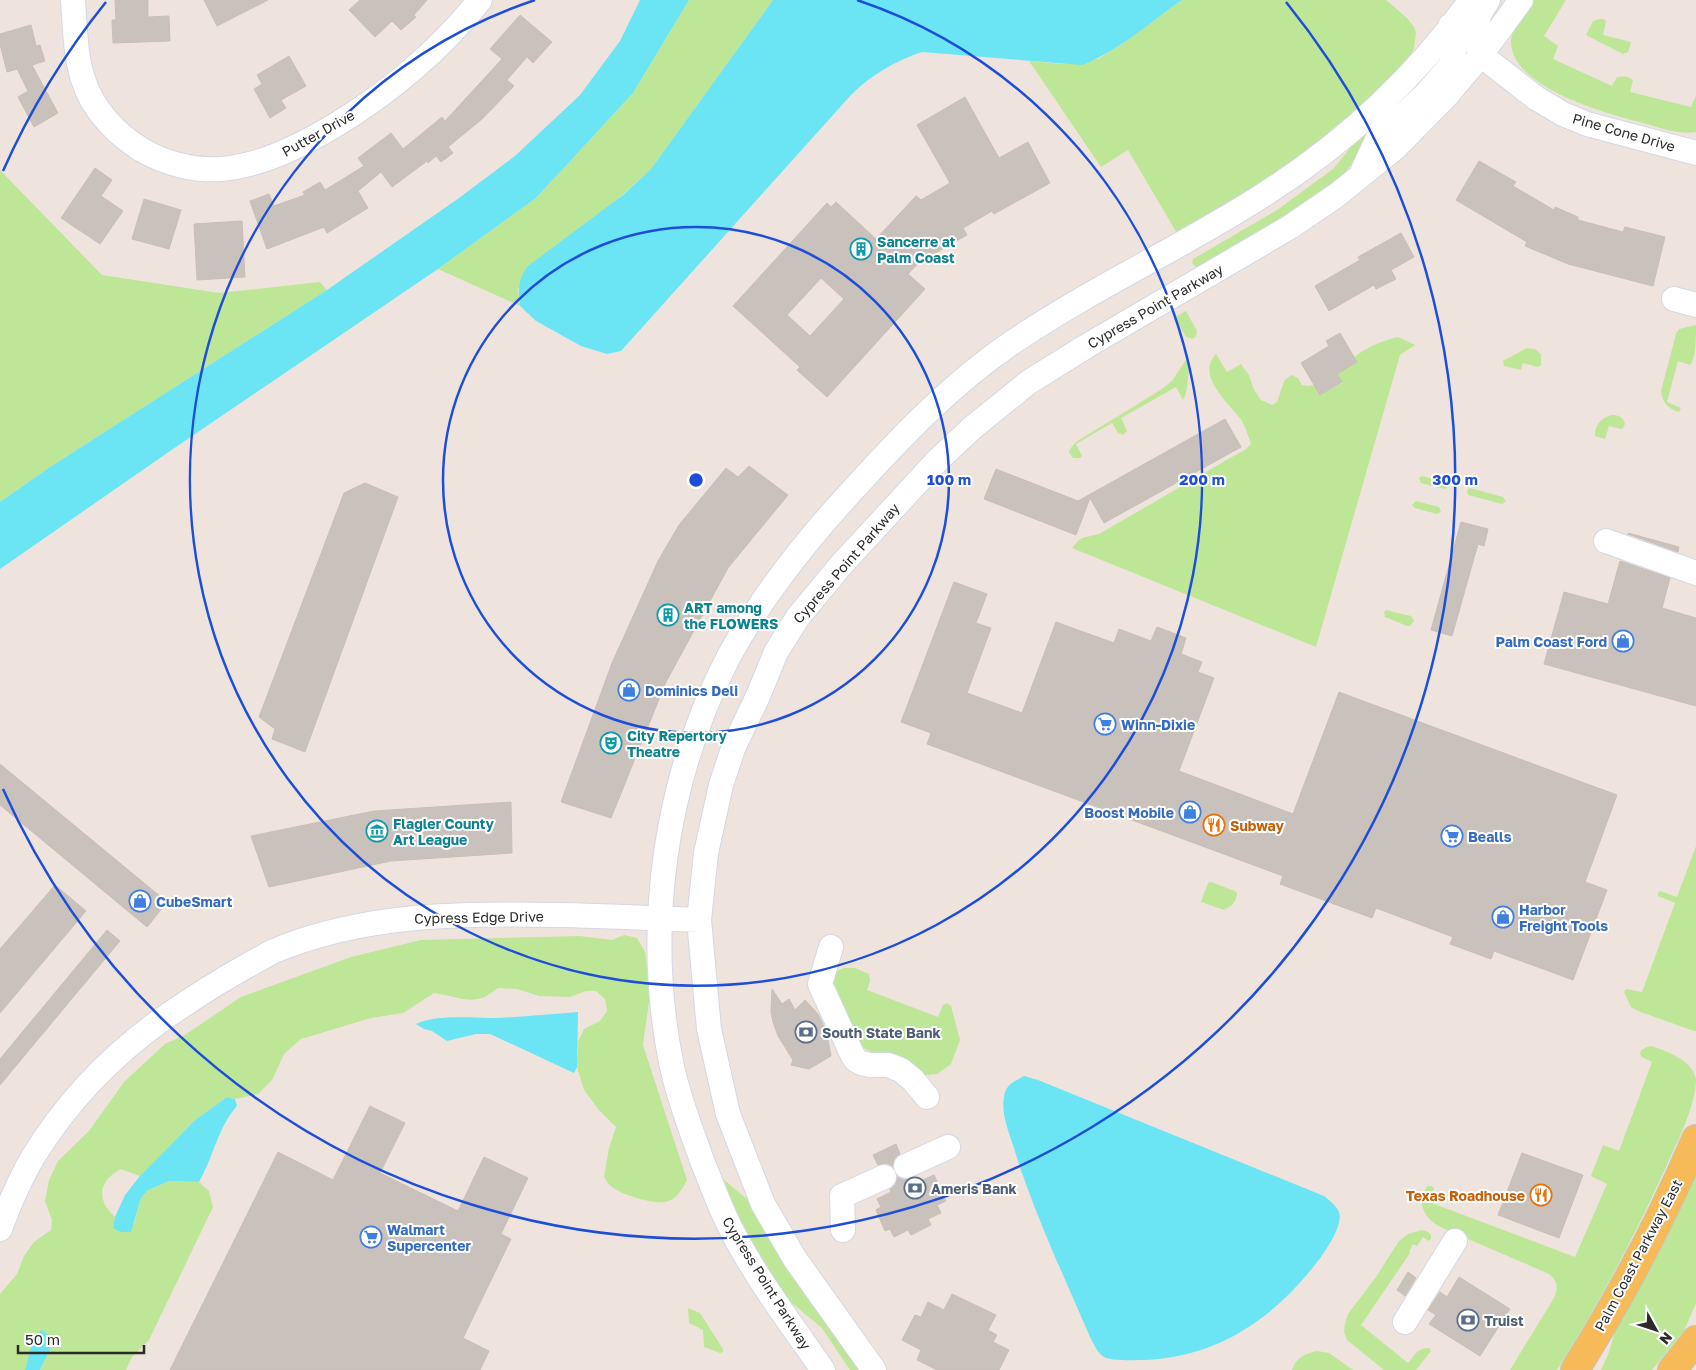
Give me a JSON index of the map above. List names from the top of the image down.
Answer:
{
  "streets": {
    "main road": ["Palm Coast Parkway East"],
    "street": [
      "Pine Cone Drive",
      "Putter Drive",
      "Cypress Point Parkway",
      "Cypress Edge Drive"
    ]
  },
  "crossings": [
    ["Pine Cone Drive", "Cypress Point Parkway"],
    ["Cypress Point Parkway", "Cypress Edge Drive"]
  ],
  "places": {
    "building": ["Sancerre at Palm Coast", "ART among the FLOWERS"],
    "shop": [
      "Palm Coast Ford",
      "Dominics Deli",
      "Boost Mobile",
      "CubeSmart",
      "Harbor Freight Tools"
    ],
    "supermarket": ["Winn-Dixie", "Bealls", "Walmart Supercenter"],
    "theatre": ["City Repertory Theatre"],
    "restaurant": ["Subway", "Texas Roadhouse"],
    "museum": ["Flagler County Art League"],
    "bank": ["South State Bank", "Ameris Bank", "Truist"]
  },
  "scale_bar": "50 m",
  "north": "bottom right",
  "rings": ["100 m", "200 m", "300 m"]
}
